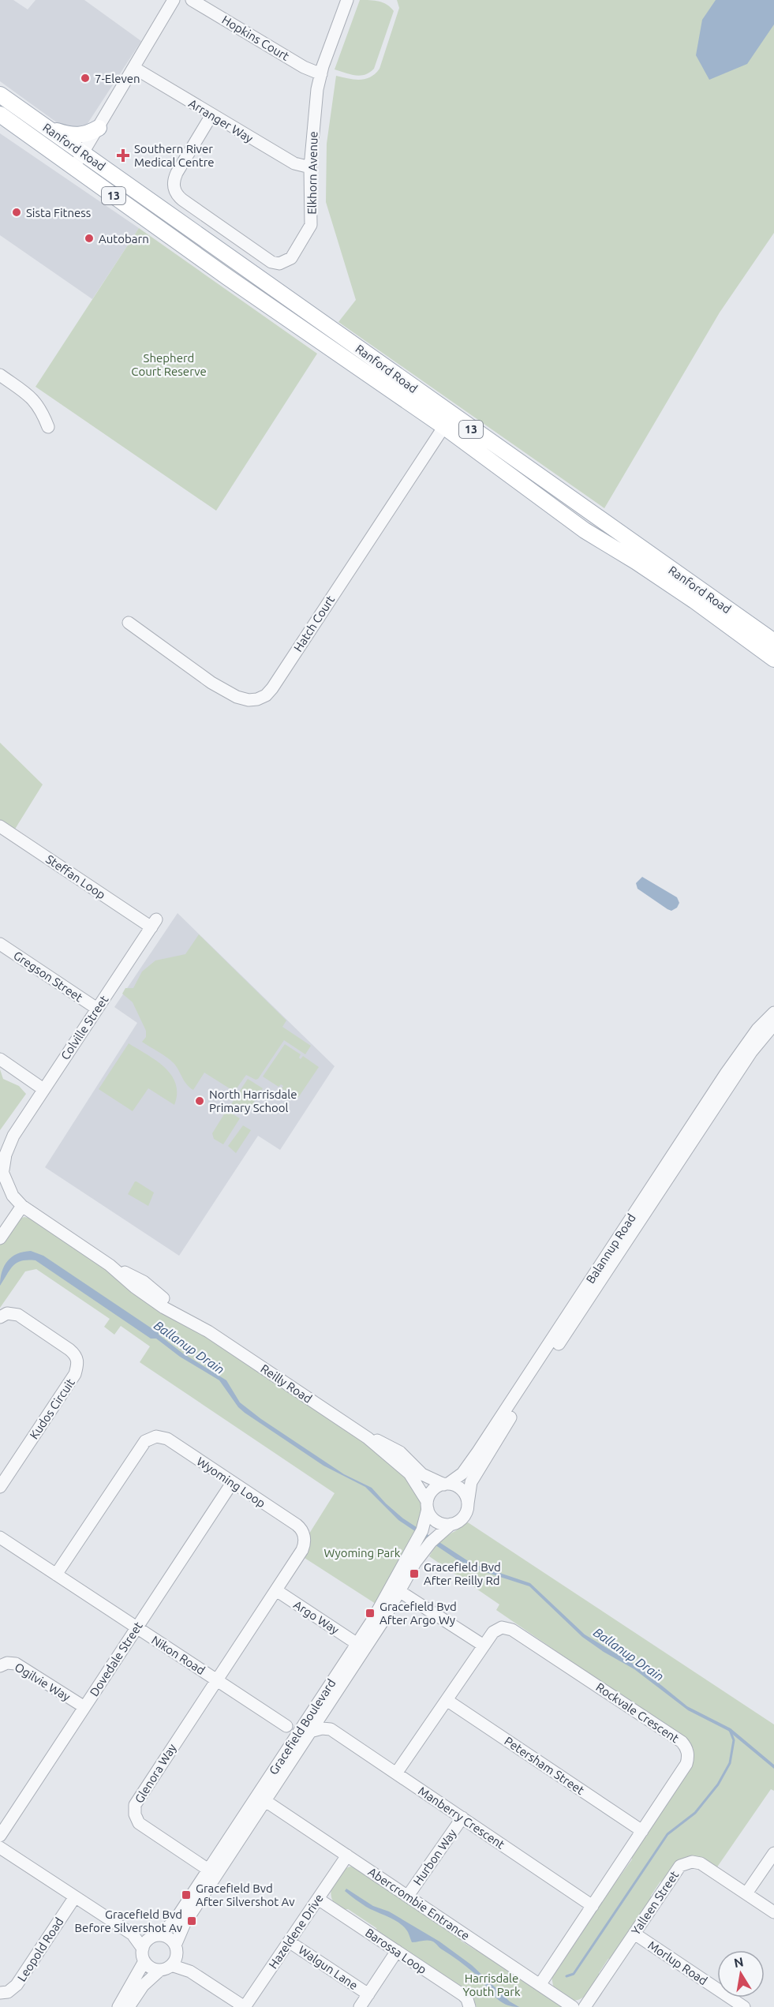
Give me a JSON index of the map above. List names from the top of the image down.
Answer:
{
  "streets": {
    "main road": ["Ranford Road", "13"],
    "street": [
      "Hopkins Court",
      "Arranger Way",
      "Elkhorn Avenue",
      "Hatch Court",
      "Steffan Loop",
      "Gregson Street",
      "Colville Street",
      "Balannup Road",
      "Reilly Road",
      "Kudos Circuit",
      "Wyoming Loop",
      "Argo Way",
      "Nikon Road",
      "Dovedale Street",
      "Ogilvie Way",
      "Rockvale Crescent",
      "Gracefield Boulevard",
      "Petersham Street",
      "Glenora Way",
      "Manberry Crescent",
      "Hurbon Way",
      "Yalleen Street",
      "Abercrombie Entrance",
      "Hazeldene Drive",
      "Leopold Road",
      "Barossa Loop",
      "Morlup Road",
      "Walgun Lane"
    ]
  },
  "crossings": [
    ["Hopkins Court", "Elkhorn Avenue"],
    ["Arranger Way", "Elkhorn Avenue"],
    ["Ranford Road", "Hatch Court"],
    ["Steffan Loop", "Colville Street"],
    ["Gregson Street", "Colville Street"],
    ["Colville Street", "Reilly Road"],
    ["Balannup Road", "Reilly Road"],
    ["Balannup Road", "Gracefield Boulevard"],
    ["Reilly Road", "Gracefield Boulevard"],
    ["Wyoming Loop", "Argo Way"],
    ["Wyoming Loop", "Nikon Road"],
    ["Wyoming Loop", "Dovedale Street"],
    ["Wyoming Loop", "Glenora Way"],
    ["Argo Way", "Gracefield Boulevard"],
    ["Nikon Road", "Dovedale Street"],
    ["Nikon Road", "Glenora Way"],
    ["Dovedale Street", "Ogilvie Way"],
    ["Rockvale Crescent", "Petersham Street"],
    ["Rockvale Crescent", "Manberry Crescent"],
    ["Rockvale Crescent", "Abercrombie Entrance"],
    ["Gracefield Boulevard", "Glenora Way"],
    ["Gracefield Boulevard", "Abercrombie Entrance"],
    ["Manberry Crescent", "Hurbon Way"],
    ["Hurbon Way", "Abercrombie Entrance"],
    ["Yalleen Street", "Morlup Road"],
    ["Abercrombie Entrance", "Hazeldene Drive"],
    ["Hazeldene Drive", "Barossa Loop"],
    ["Hazeldene Drive", "Walgun Lane"]
  ],
  "water": ["Ballanup Drain"],
  "parks": ["Shepherd Court Reserve", "Wyoming Park", "Harrisdale Youth Park"],
  "places": {
    "other": [
      "7-Eleven",
      "Sista Fitness",
      "Autobarn",
      "North Harrisdale Primary School"
    ],
    "health": ["Southern River Medical Centre"],
    "transit": [
      "Gracefield Bvd After Reilly Rd",
      "Gracefield Bvd After Argo Wy",
      "Gracefield Bvd After Silvershot Av",
      "Gracefield Bvd Before Silvershot Av"
    ]
  },
  "north": "top"
}
